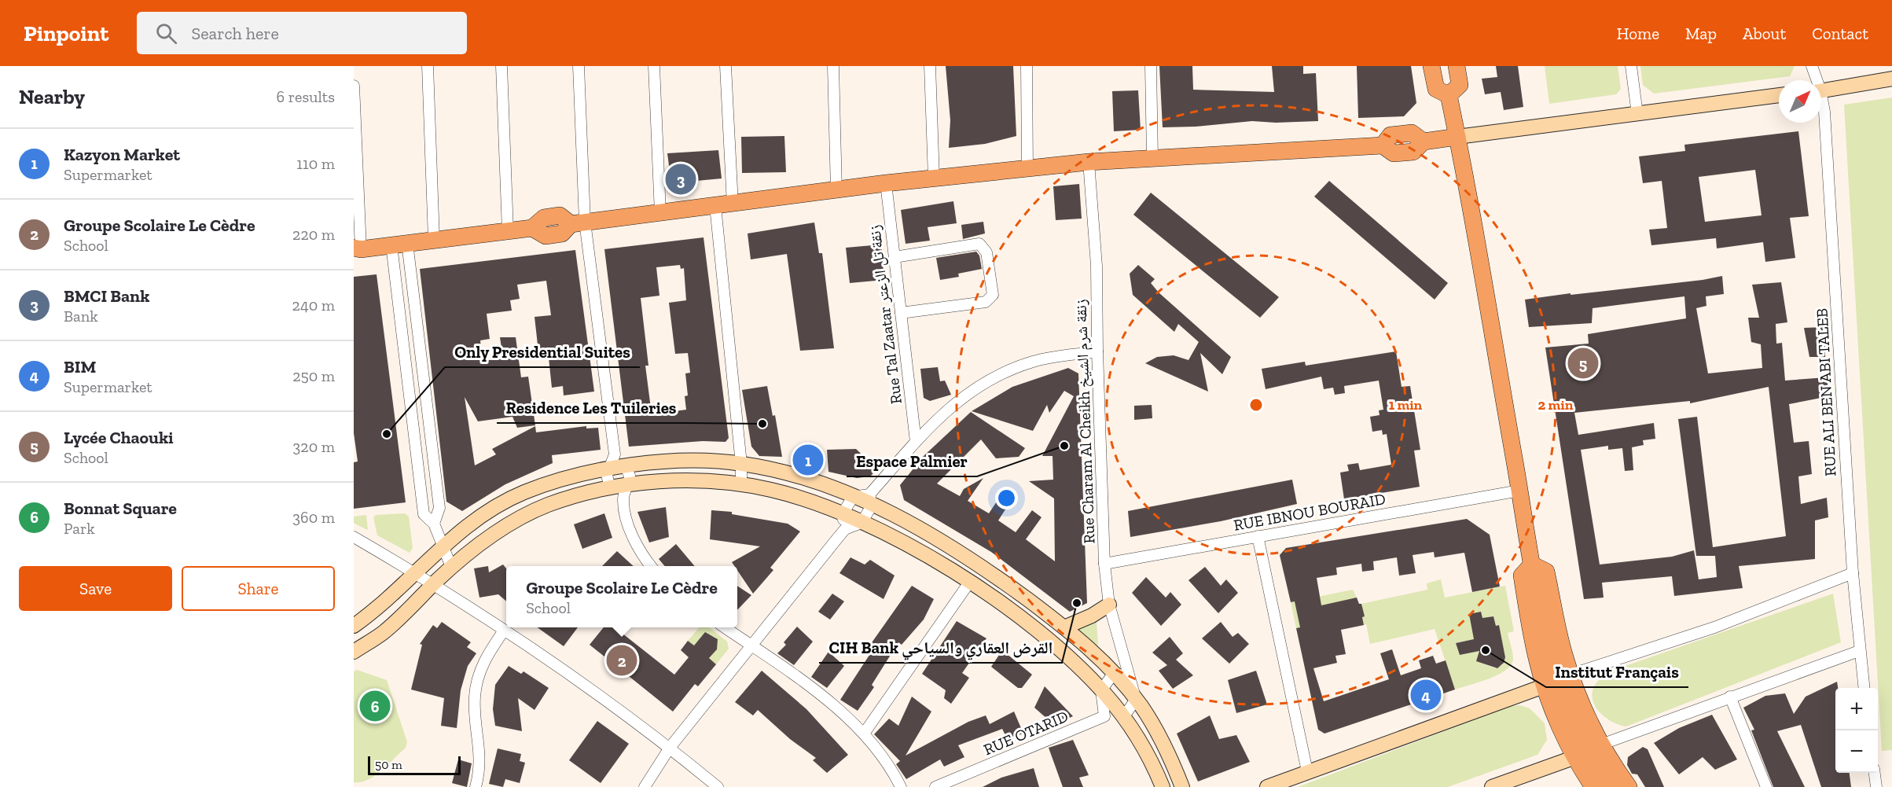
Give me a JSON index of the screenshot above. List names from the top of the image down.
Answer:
{
  "streets": {
    "street": [
      "Rue Tal Zaatar زنقة تل الزعتر",
      "RUE ALI BEN ABI TALEB",
      "Rue Charam Al Cheikh زنقة شرم الشيخ",
      "RUE IBNOU BOURAID",
      "RUE OTARID"
    ]
  },
  "crossings": [
    ["Rue Charam Al Cheikh زنقة شرم الشيخ", "RUE IBNOU BOURAID"]
  ],
  "places": [
    "Residence Les Tuileries",
    "Only Presidential Suites",
    "Espace Palmier",
    "CIH Bank القرض العقاري والسياحي",
    "Institut Français"
  ],
  "scale_bar": "50 m",
  "north": "top right",
  "page": {
    "header": "Pinpoint",
    "search": "Search here",
    "nav": [
      "Home",
      "Map",
      "About",
      "Contact"
    ],
    "heading": ["Nearby", "6 results"],
    "list": [
      {
        "mark": "1",
        "name": "Kazyon Market",
        "note": "Supermarket",
        "value": "110 m"
      },
      {
        "mark": "2",
        "name": "Groupe Scolaire Le Cèdre",
        "note": "School",
        "value": "220 m"
      },
      {
        "mark": "3",
        "name": "BMCI Bank",
        "note": "Bank",
        "value": "240 m"
      },
      {
        "mark": "4",
        "name": "BIM",
        "note": "Supermarket",
        "value": "250 m"
      },
      {
        "mark": "5",
        "name": "Lycée Chaouki",
        "note": "School",
        "value": "320 m"
      },
      {
        "mark": "6",
        "name": "Bonnat Square",
        "note": "Park",
        "value": "360 m"
      }
    ],
    "pins": [
      "3",
      "5",
      "1",
      "2",
      "4",
      "6"
    ],
    "buttons": ["Save", "Share"],
    "popup": ["Groupe Scolaire Le Cèdre", "School"],
    "map_buttons": ["+", "−"],
    "scale": "50 m"
  },
  "rings": ["1 min", "2 min"]
}
